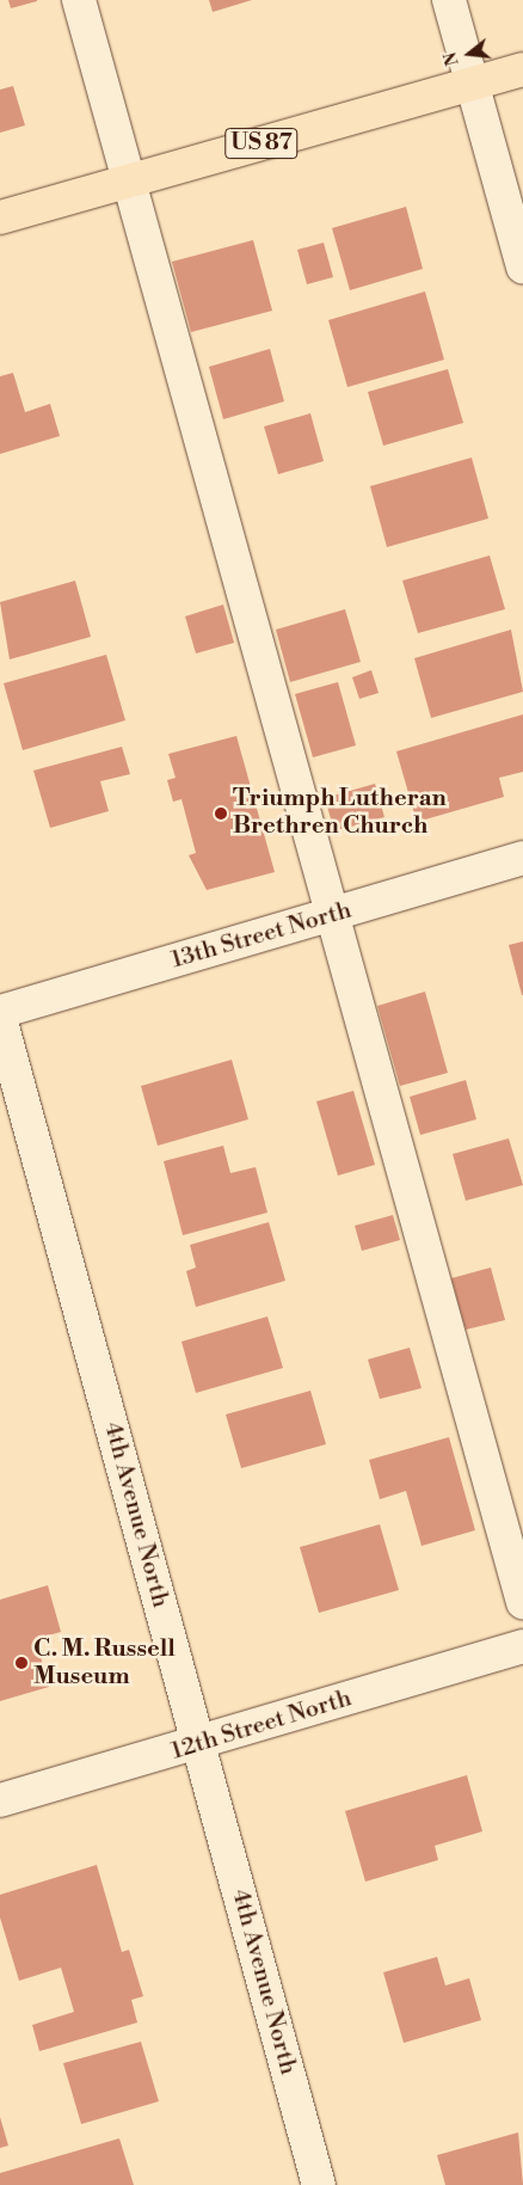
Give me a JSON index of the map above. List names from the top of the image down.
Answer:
{
  "streets": {
    "main road": ["US 87"],
    "street": ["13th Street North", "4th Avenue North", "12th Street North"]
  },
  "crossings": [
    ["4th Avenue North", "12th Street North"]
  ],
  "places": ["Triumph Lutheran Brethren Church", "C. M. Russell Museum"],
  "north": "left"
}
